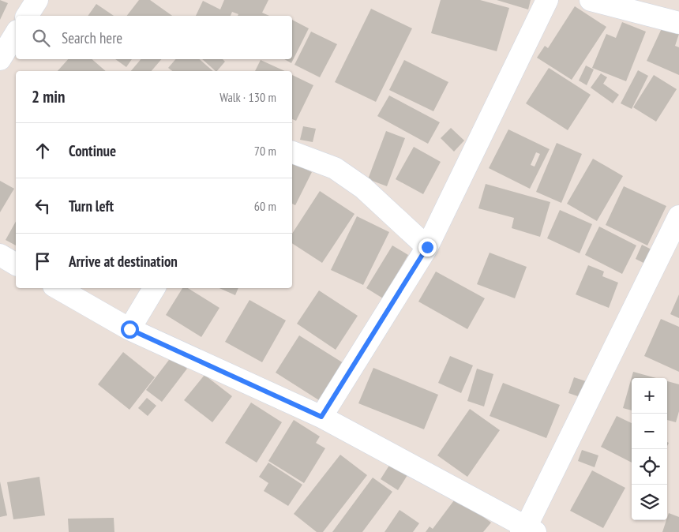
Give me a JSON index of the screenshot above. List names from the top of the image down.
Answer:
{
  "page": {
    "search": "Search here",
    "heading": ["2 min", "Walk · 130 m"],
    "list": [
      ["Continue", "70 m"],
      ["Turn left", "60 m"],
      "Arrive at destination"
    ],
    "map_buttons": ["+", "−"]
  }
}
